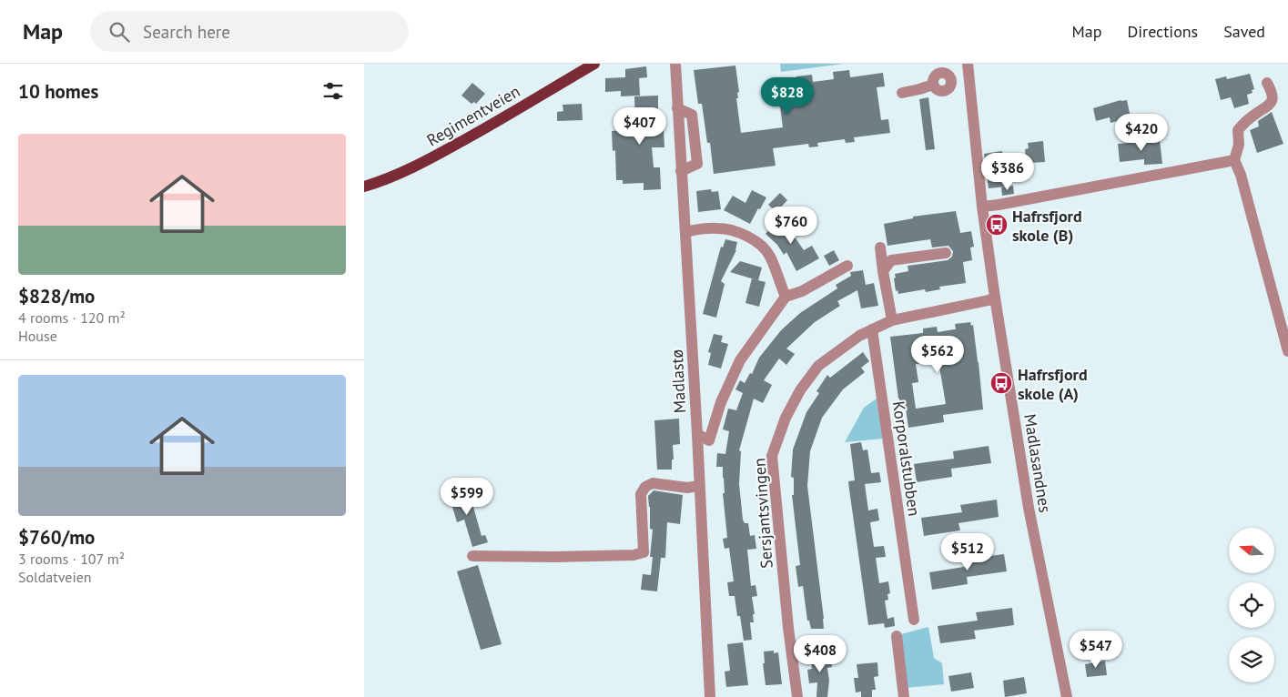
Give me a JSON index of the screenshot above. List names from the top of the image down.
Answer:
{
  "streets": {
    "main road": ["Regimentveien"],
    "street": [
      "Madlastø",
      "Korporalstubben",
      "Madlasandnes",
      "Sersjantsvingen"
    ]
  },
  "crossings": [
    ["Korporalstubben", "Sersjantsvingen"],
    ["Madlasandnes", "Sersjantsvingen"]
  ],
  "places": {
    "bus stop": ["Hafrsfjord skole (B)", "Hafrsfjord skole (A)"]
  },
  "north": "left",
  "page": {
    "header": "Map",
    "search": "Search here",
    "nav": ["Map", "Directions", "Saved"],
    "heading": "10 homes",
    "price": [
      "$828",
      "$407",
      "$420",
      "$386",
      "$760",
      "$562",
      "$599",
      "$512",
      "$547",
      "$408"
    ],
    "list": [
      {
        "name": "$828/mo",
        "note": "4 rooms · 120 m² · House"
      },
      {
        "name": "$760/mo",
        "note": "3 rooms · 107 m² · Soldatveien"
      }
    ]
  }
}
